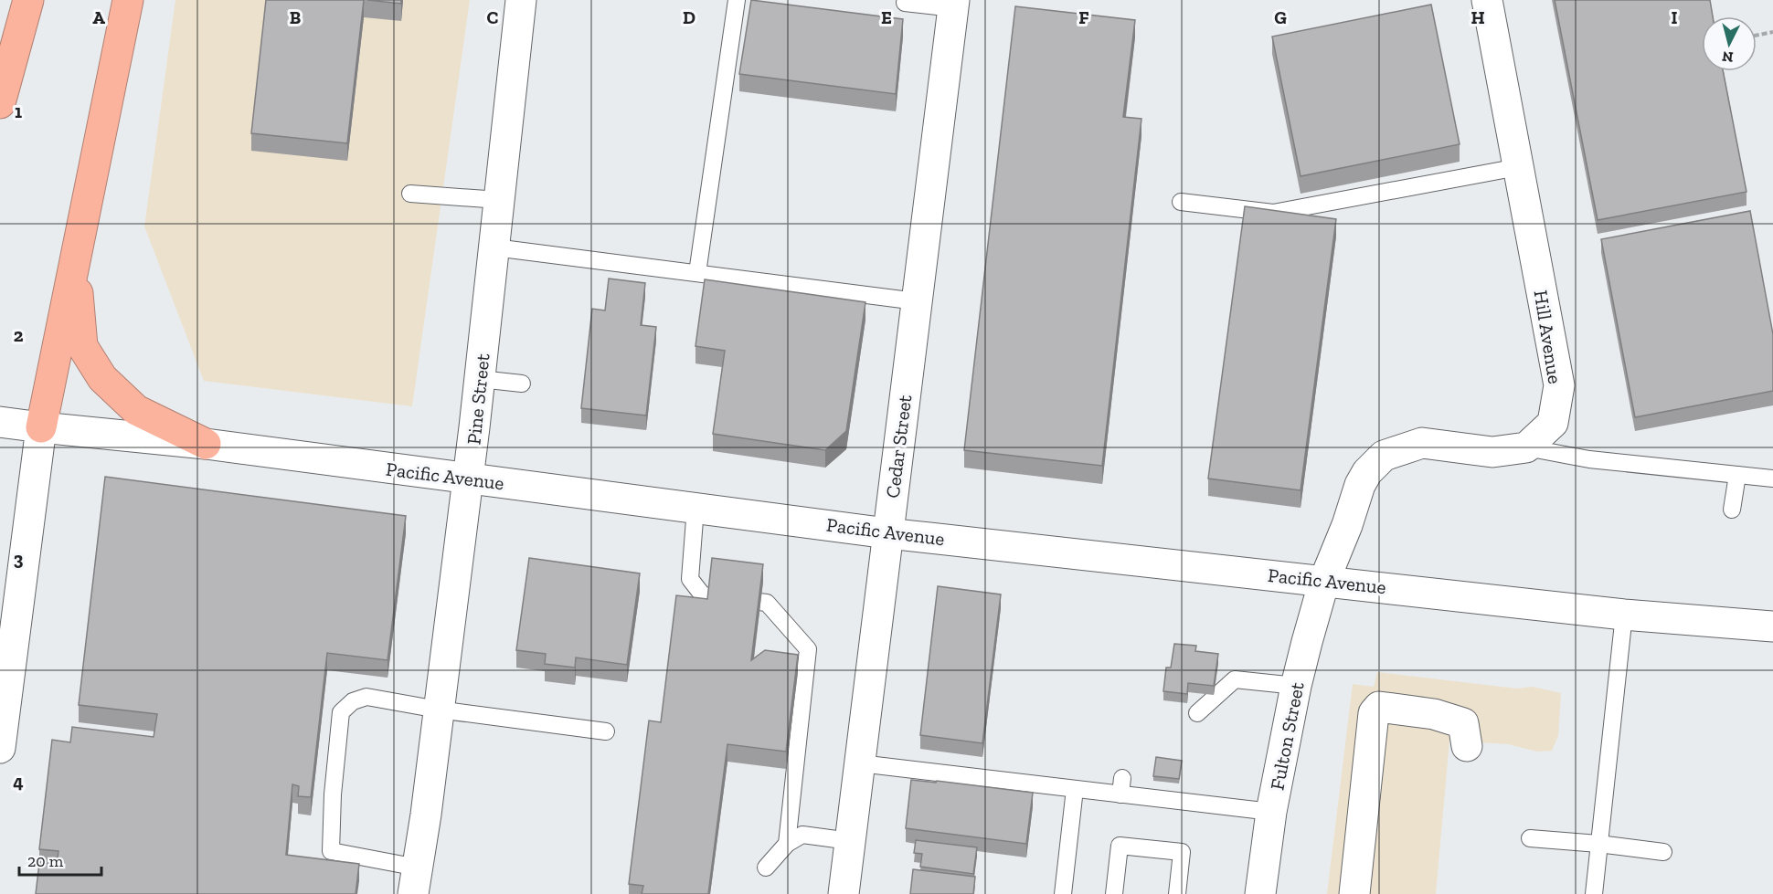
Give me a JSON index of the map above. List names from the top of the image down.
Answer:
{
  "streets": {
    "street": [
      "Hill Avenue",
      "Pine Street",
      "Cedar Street",
      "Pacific Avenue",
      "Fulton Street"
    ]
  },
  "crossings": [
    ["Pine Street", "Pacific Avenue"],
    ["Cedar Street", "Pacific Avenue"],
    ["Pacific Avenue", "Fulton Street"]
  ],
  "scale_bar": "20 m",
  "north": "bottom",
  "grid": {
    "columns": [
      "A",
      "B",
      "C",
      "D",
      "E",
      "F",
      "G",
      "H",
      "I"
    ],
    "rows": [
      "1",
      "2",
      "3",
      "4"
    ]
  }
}
